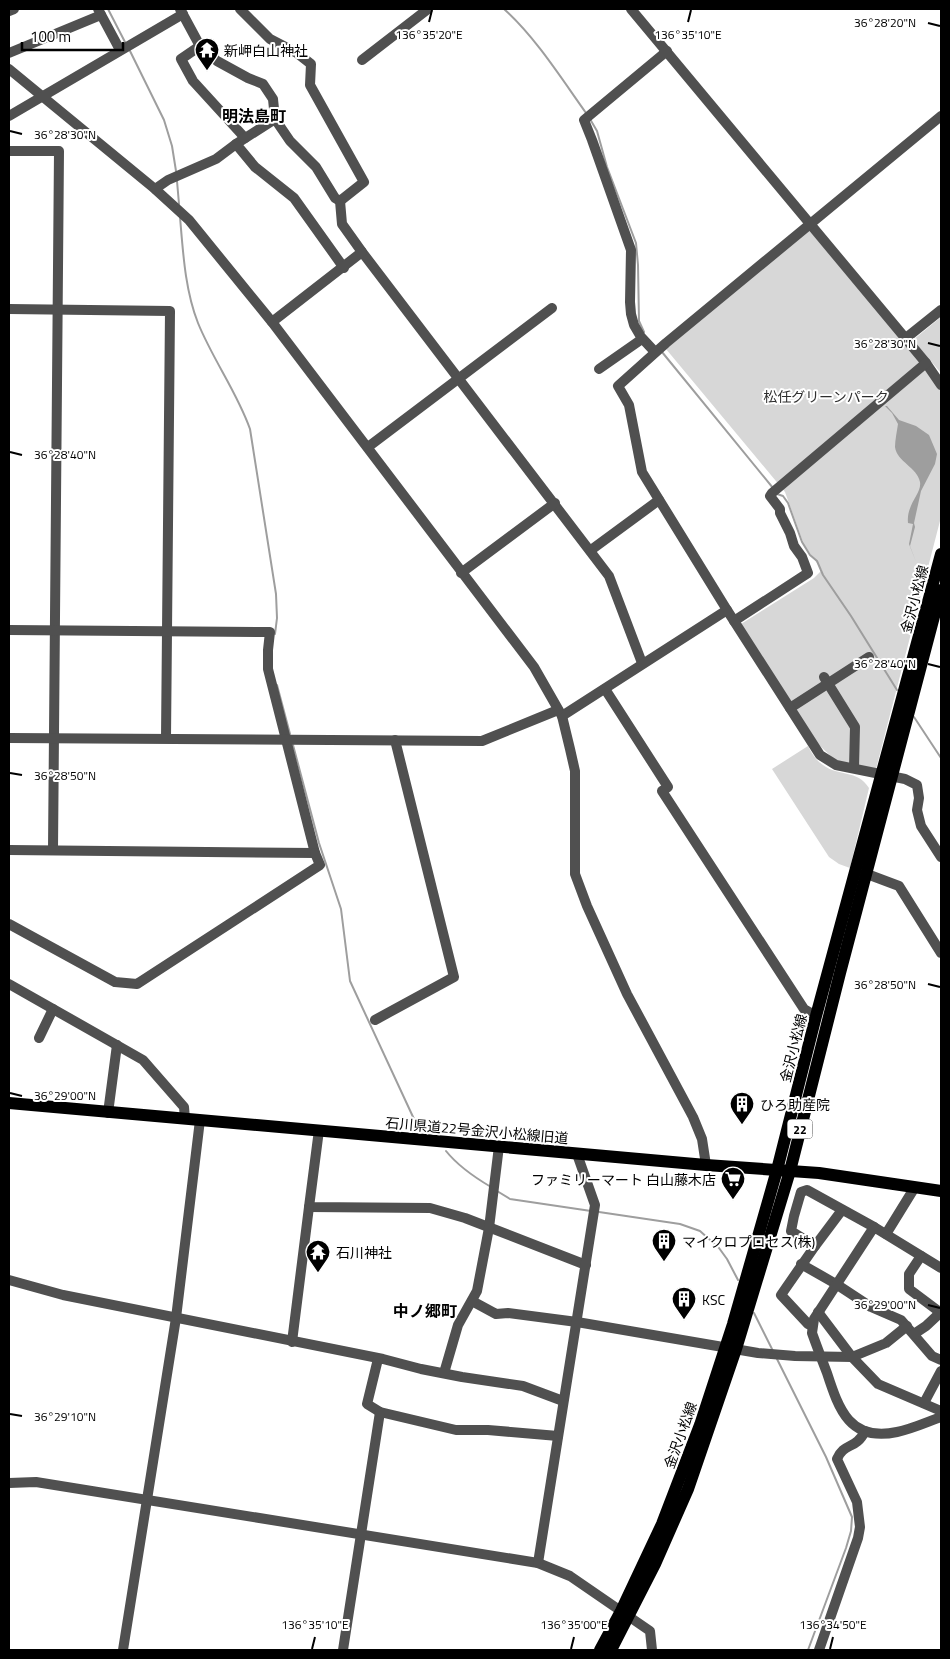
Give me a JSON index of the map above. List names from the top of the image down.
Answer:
{
  "streets": {
    "main road": ["金沢小松線", "22", "石川県道22号金沢小松線旧道"]
  },
  "crossings": [
    ["金沢小松線", "石川県道22号金沢小松線旧道"]
  ],
  "districts": ["明法島町", "中ノ郷町"],
  "parks": ["松任グリーンパーク"],
  "places": {
    "temple": ["新岬白山神社", "石川神社"],
    "building": ["ひろ助産院", "マイクロプロセス(株)", "KSC"],
    "supermarket": ["ファミリーマート 白山藤木店"]
  },
  "scale_bar": "100 m",
  "coordinates": [
    "36°28'20\"N",
    "136°35'20\"E",
    "136°35'10\"E",
    "36°28'30\"N",
    "36°28'40\"N",
    "36°28'50\"N",
    "36°29'00\"N",
    "36°29'10\"N",
    "136°35'00\"E",
    "136°34'50\"E"
  ]
}
